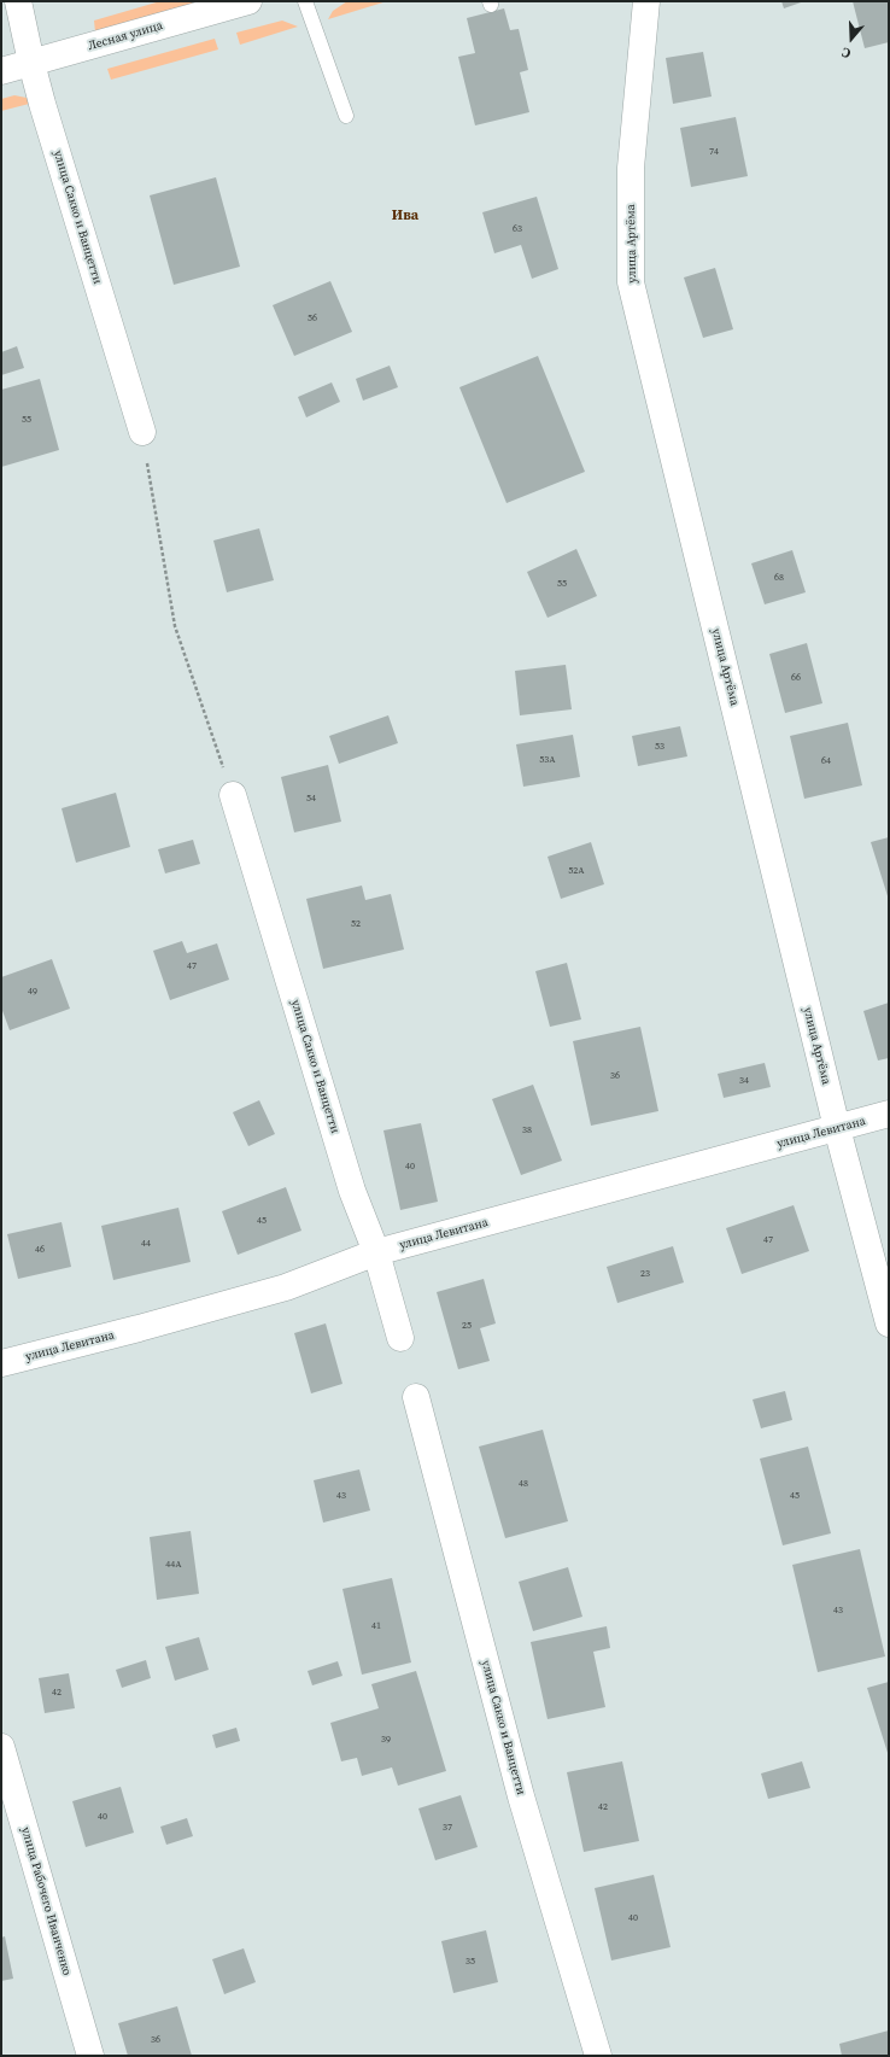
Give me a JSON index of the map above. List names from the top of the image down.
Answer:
{
  "streets": {
    "street": [
      "Лесная улица",
      "улица Сакко и Ванцетти",
      "улица Артёма",
      "улица Левитана",
      "улица Рабочего Иванченко"
    ]
  },
  "crossings": [
    ["Лесная улица", "улица Сакко и Ванцетти"],
    ["улица Сакко и Ванцетти", "улица Левитана"],
    ["улица Артёма", "улица Левитана"]
  ],
  "districts": ["Ива"],
  "house_numbers": [
    "74",
    "63",
    "56",
    "55",
    "68",
    "55",
    "66",
    "53",
    "53А",
    "64",
    "54",
    "52А",
    "52",
    "47",
    "49",
    "36",
    "34",
    "38",
    "40",
    "45",
    "47",
    "44",
    "46",
    "23",
    "25",
    "48",
    "43",
    "45",
    "44А",
    "43",
    "41",
    "42",
    "39",
    "42",
    "40",
    "37",
    "40",
    "35",
    "36"
  ],
  "north": "bottom"
}
